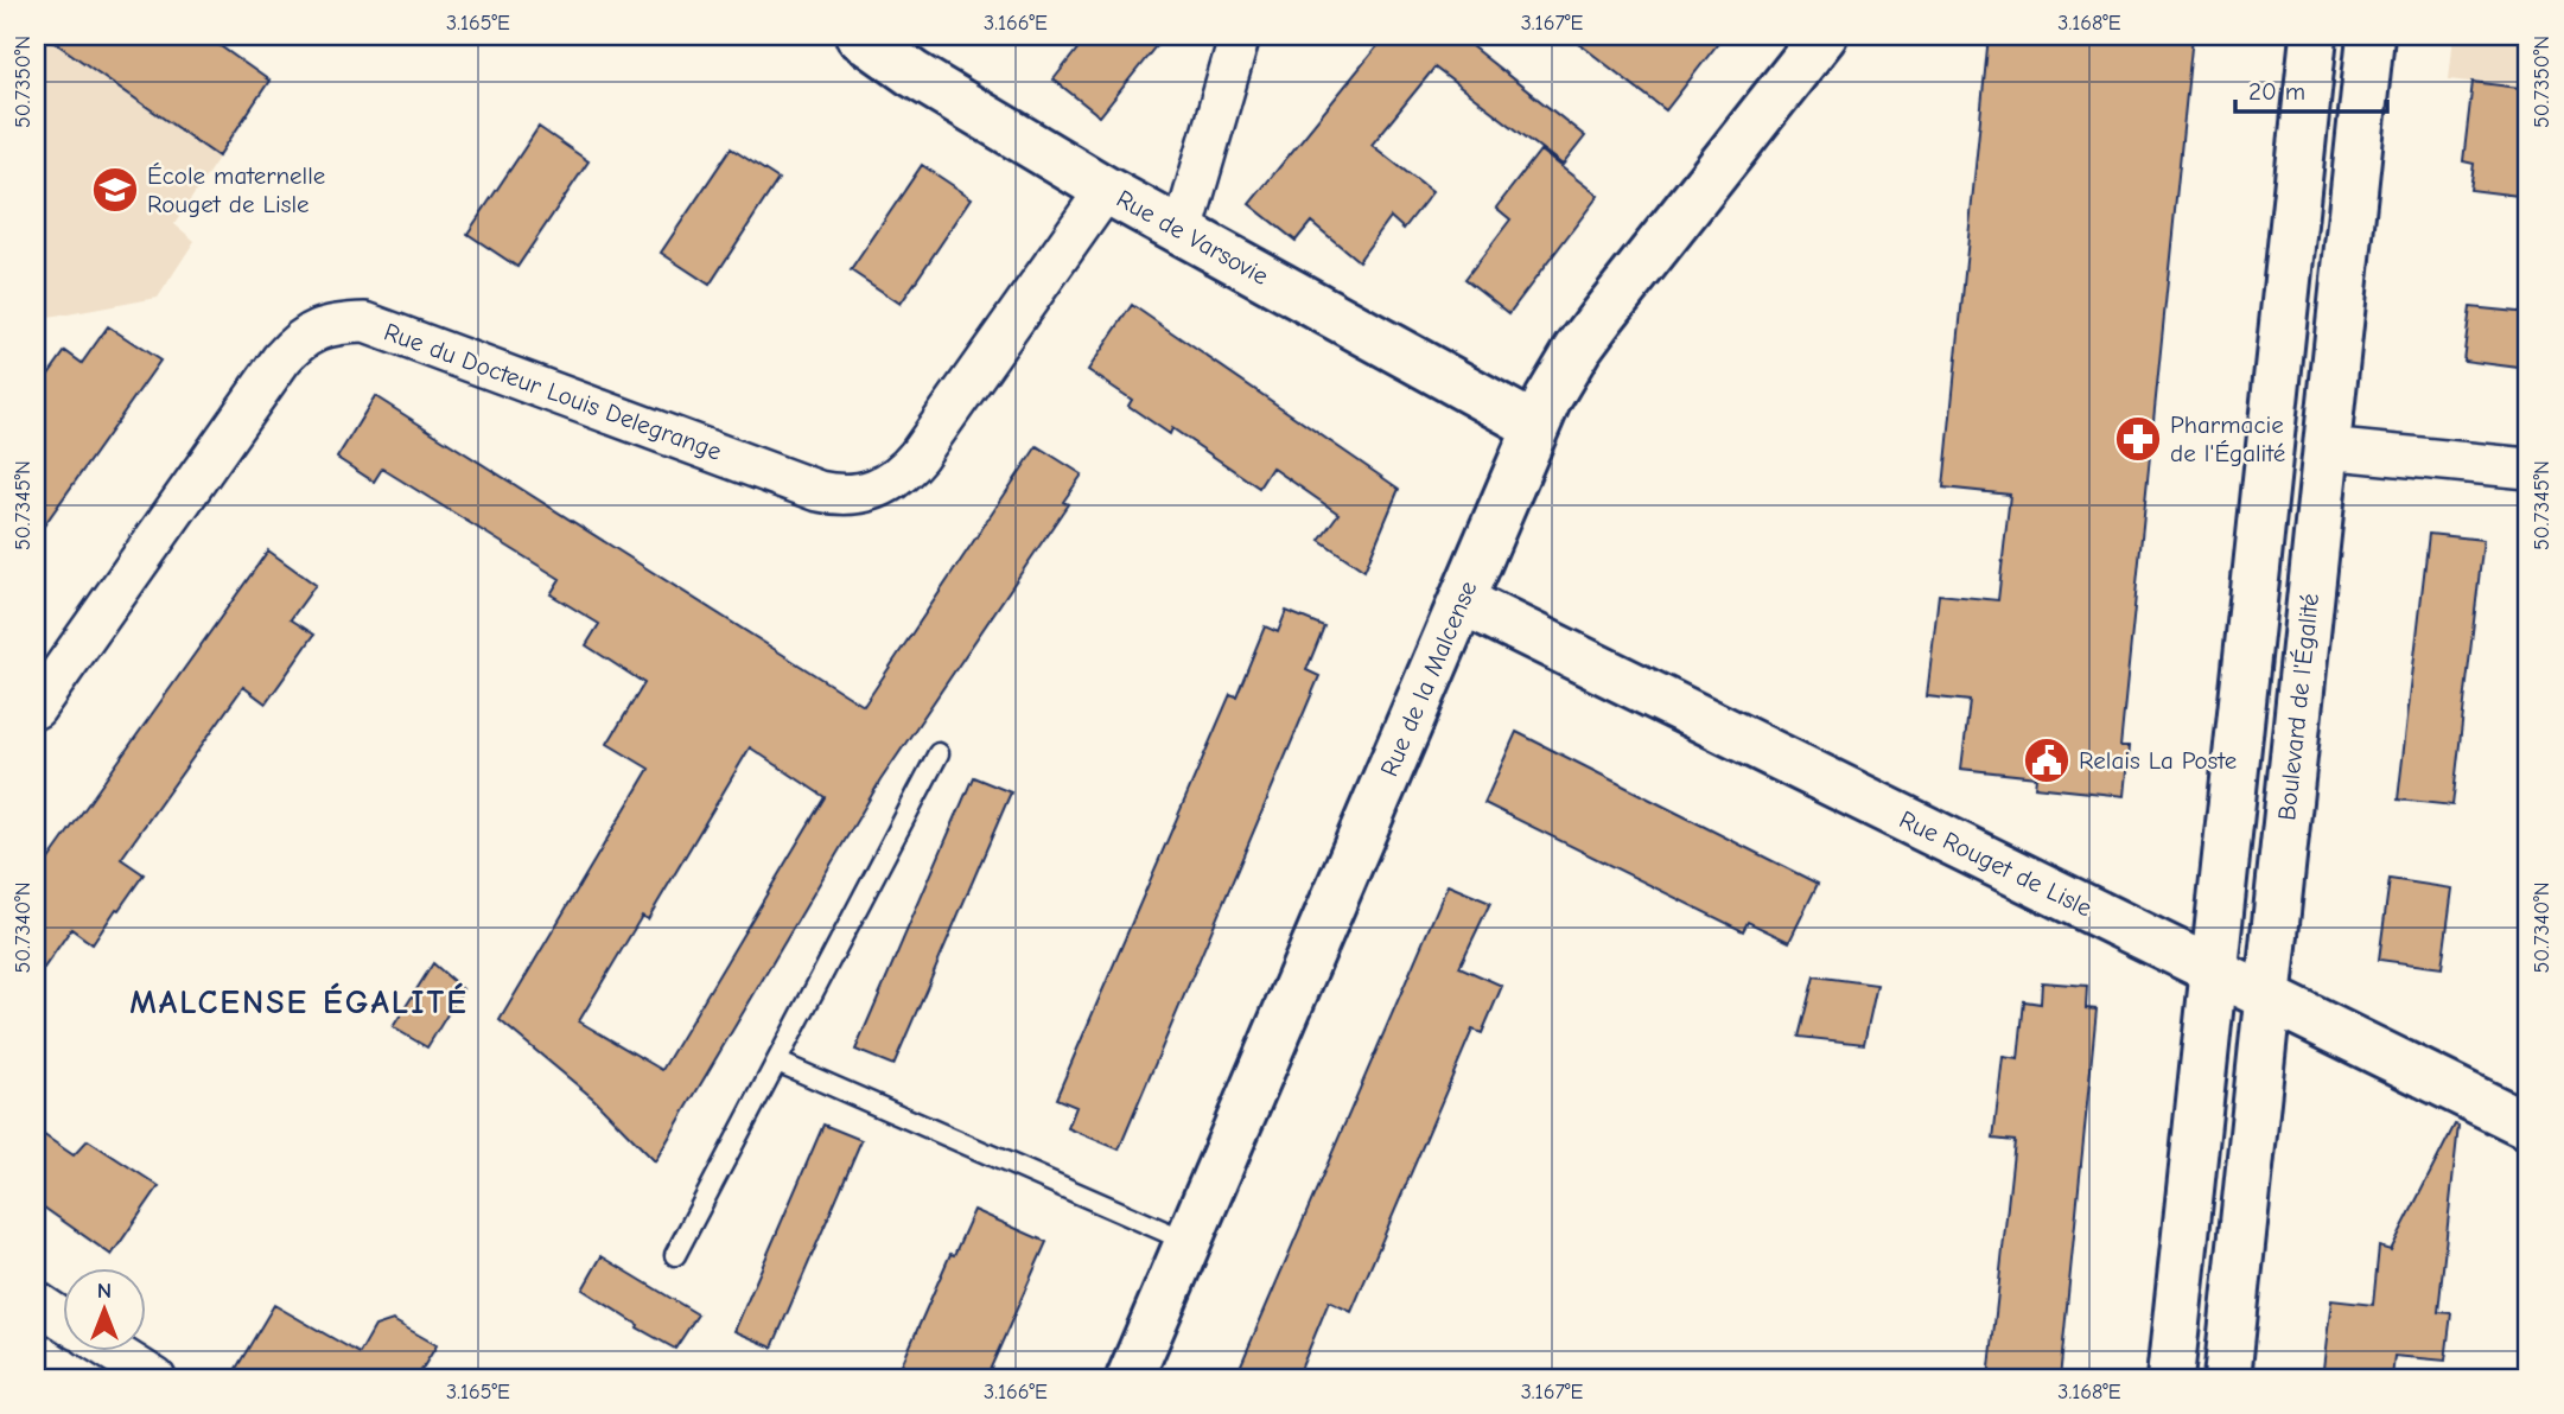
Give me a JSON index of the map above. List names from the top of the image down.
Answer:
{
  "streets": {
    "street": [
      "Rue de Varsovie",
      "Rue du Docteur Louis Delegrange",
      "Rue de la Malcense",
      "Boulevard de l'Égalité",
      "Rue Rouget de Lisle"
    ]
  },
  "crossings": [
    ["Rue de Varsovie", "Rue du Docteur Louis Delegrange"],
    ["Rue de Varsovie", "Rue de la Malcense"],
    ["Rue de la Malcense", "Rue Rouget de Lisle"],
    ["Boulevard de l'Égalité", "Rue Rouget de Lisle"]
  ],
  "districts": ["MALCENSE ÉGALITÉ"],
  "places": {
    "school or university": ["École maternelle Rouget de Lisle"],
    "pharmacy": ["Pharmacie de l'Égalité"],
    "public building": ["Relais La Poste"]
  },
  "scale_bar": "20 m",
  "north": "top",
  "coordinates": [
    "3.165°E",
    "3.166°E",
    "3.167°E",
    "3.168°E",
    "50.7350°N",
    "50.7345°N",
    "50.7340°N"
  ]
}
